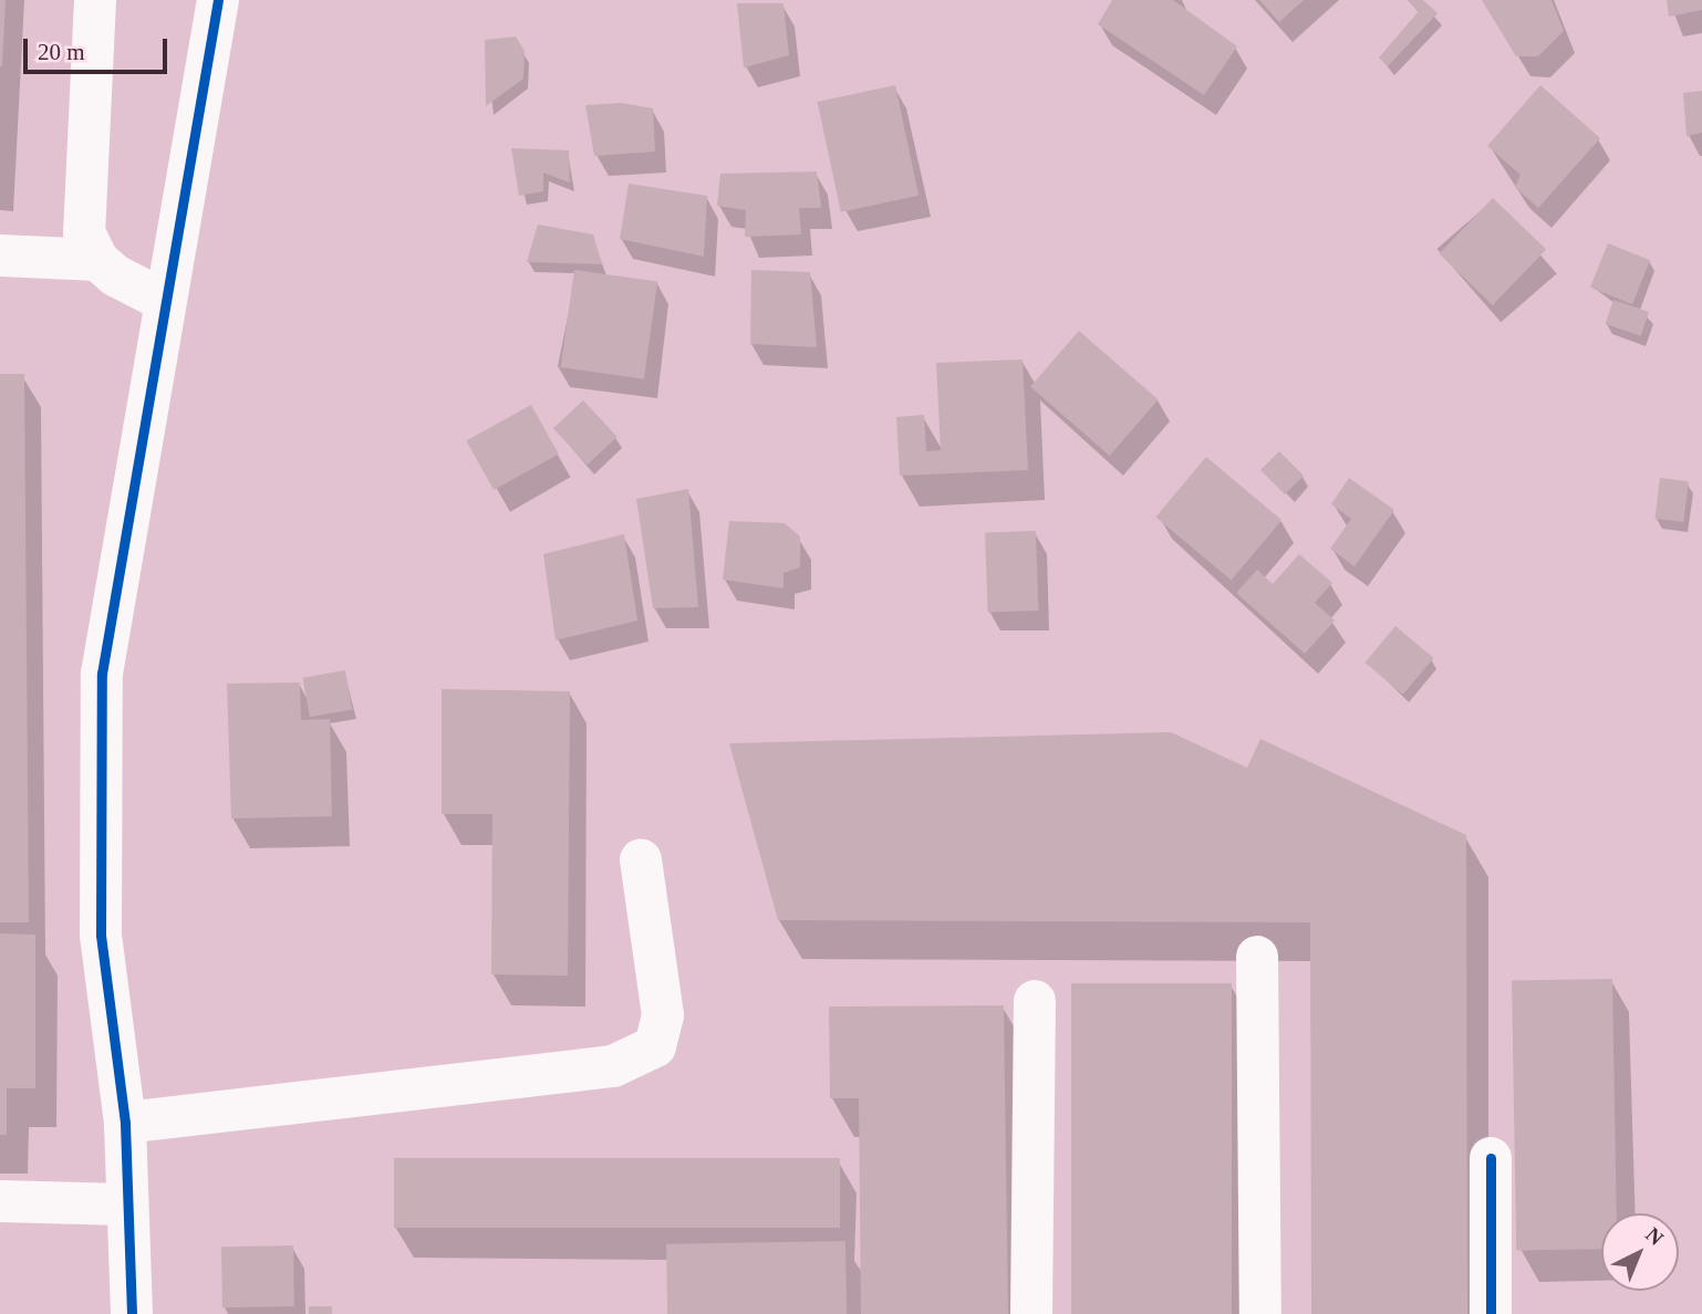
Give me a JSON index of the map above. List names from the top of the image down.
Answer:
{
  "scale_bar": "20 m",
  "north": "top right"
}
